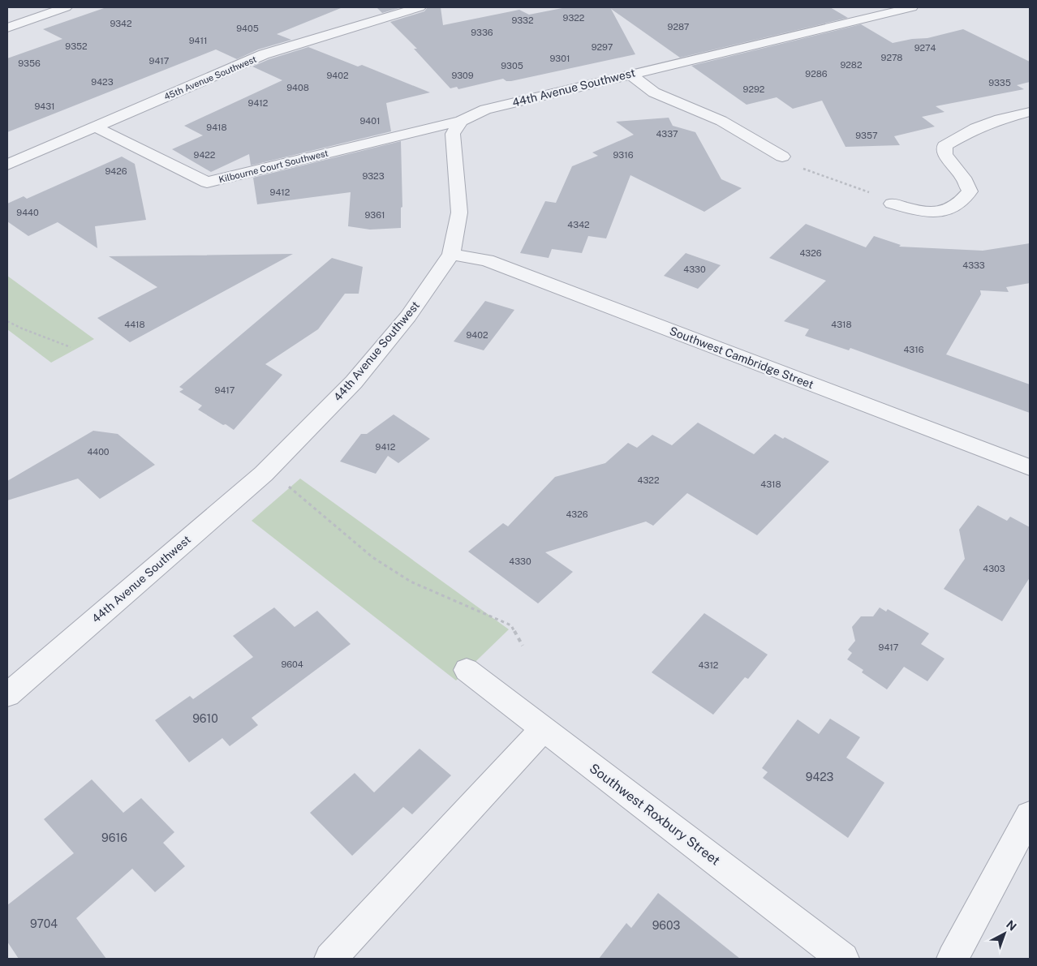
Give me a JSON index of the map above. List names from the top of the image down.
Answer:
{
  "streets": {
    "street": [
      "45th Avenue Southwest",
      "44th Avenue Southwest",
      "Kilbourne Court Southwest",
      "Southwest Cambridge Street",
      "Southwest Roxbury Street"
    ]
  },
  "crossings": [
    ["45th Avenue Southwest", "Kilbourne Court Southwest"],
    ["44th Avenue Southwest", "Kilbourne Court Southwest"],
    ["44th Avenue Southwest", "Southwest Cambridge Street"]
  ],
  "house_numbers": [
    "9322",
    "9332",
    "9342",
    "9287",
    "9405",
    "9336",
    "9411",
    "9352",
    "9297",
    "9274",
    "9278",
    "9301",
    "9417",
    "9356",
    "9282",
    "9305",
    "9286",
    "9402",
    "9309",
    "9423",
    "9335",
    "9408",
    "9292",
    "9412",
    "9431",
    "9401",
    "9418",
    "4337",
    "9357",
    "9422",
    "9316",
    "9426",
    "9323",
    "9412",
    "9440",
    "9361",
    "4342",
    "4326",
    "4333",
    "4330",
    "4418",
    "4318",
    "9402",
    "4316",
    "9417",
    "9412",
    "4400",
    "4322",
    "4318",
    "4326",
    "4330",
    "4303",
    "9417",
    "9604",
    "4312",
    "9610",
    "9423",
    "9616",
    "9704",
    "9603"
  ],
  "north": "top right"
}
